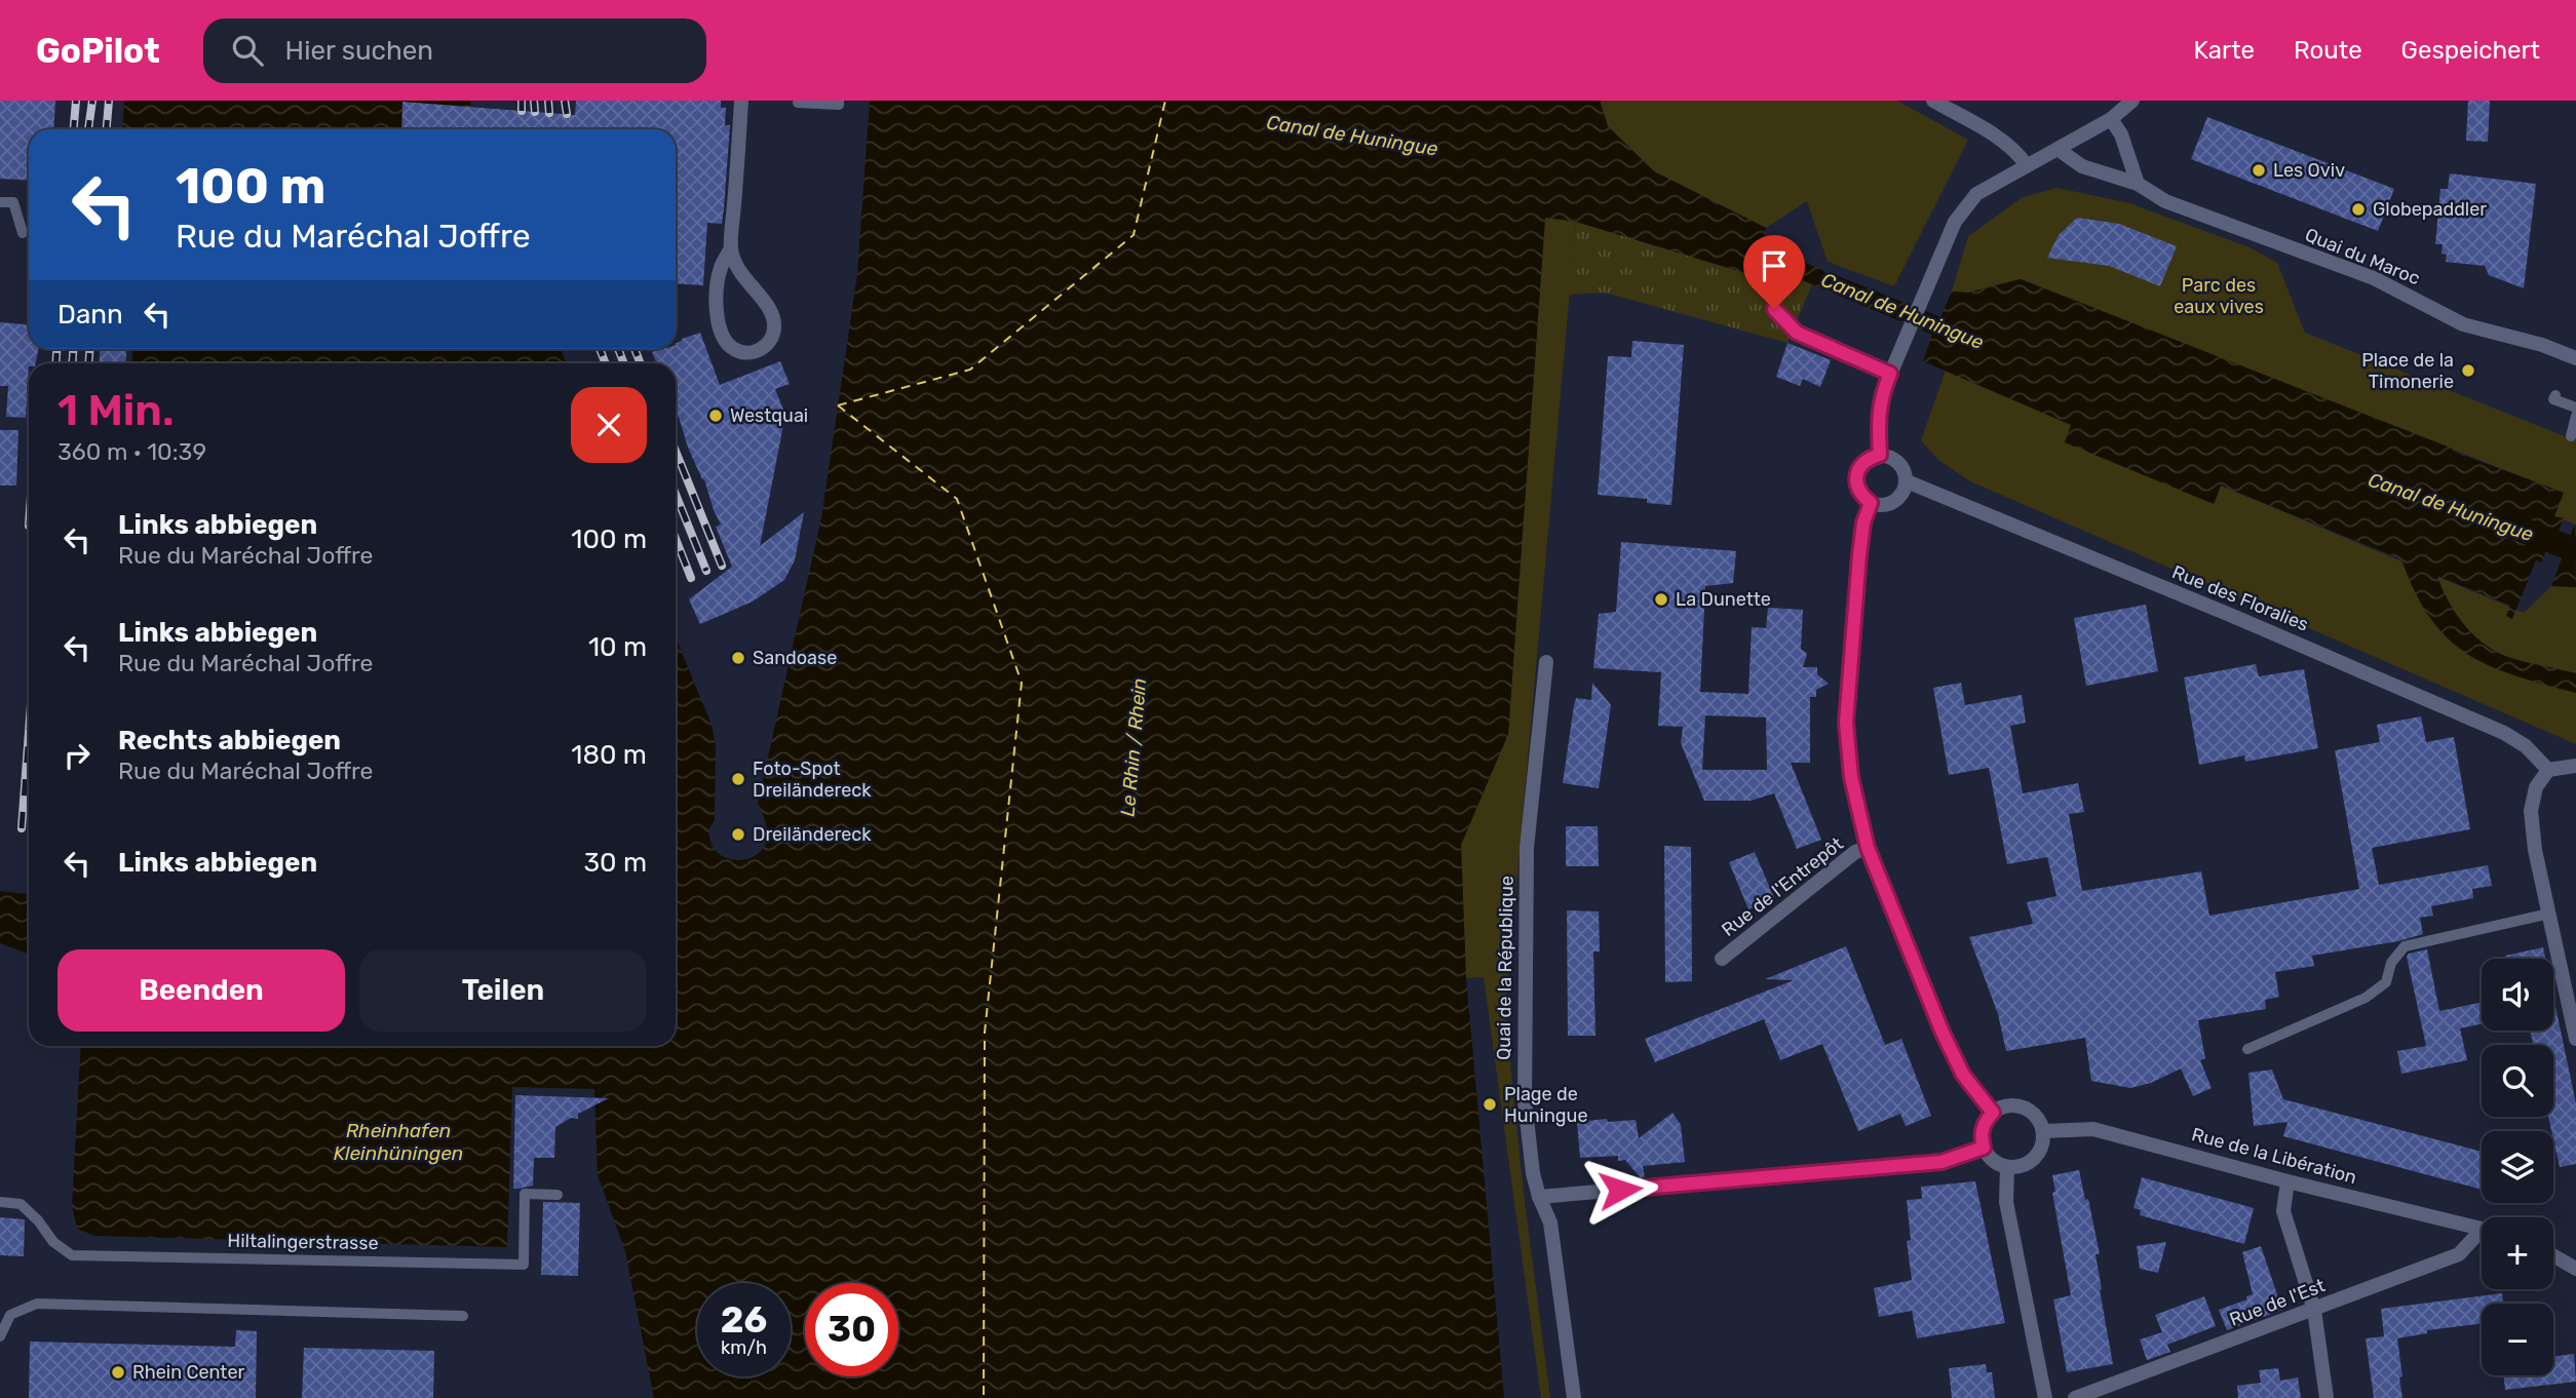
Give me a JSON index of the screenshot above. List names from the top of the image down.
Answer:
{
  "streets": {
    "street": [
      "Quai du Maroc",
      "Rue des Floralies",
      "Rue de l'Entrepôt",
      "Quai de la République",
      "Rue de la Libération",
      "Rue de l'Est"
    ],
    "lane": ["Hiltalingerstrasse"]
  },
  "water": ["Canal de Huningue", "Le Rhin / Rhein", "Rheinhafen Kleinhüningen"],
  "parks": ["Parc des eaux vives"],
  "places": [
    "Les Oviv",
    "Globepaddler",
    "Place de la Timonerie",
    "Westquai",
    "La Dunette",
    "Sandoase",
    "Foto-Spot Dreiländereck",
    "Dreiländereck",
    "Plage de Huningue",
    "Rhein Center"
  ],
  "page": {
    "header": "GoPilot",
    "search": "Hier suchen",
    "nav": ["Karte", "Route", "Gespeichert"],
    "turn": ["100 m", "Rue du Maréchal Joffre"],
    "then": "Dann",
    "heading": ["1 Min.", "360 m · 10:39"],
    "list": [
      {
        "name": "Links abbiegen",
        "note": "Rue du Maréchal Joffre",
        "value": "100 m"
      },
      {
        "name": "Links abbiegen",
        "note": "Rue du Maréchal Joffre",
        "value": "10 m"
      },
      {
        "name": "Rechts abbiegen",
        "note": "Rue du Maréchal Joffre",
        "value": "180 m"
      },
      {
        "name": "Links abbiegen",
        "value": "30 m"
      }
    ],
    "buttons": ["Beenden", "Teilen"],
    "map_buttons": ["+", "−"],
    "speed": "26 km/h",
    "limit": "30"
  }
}
